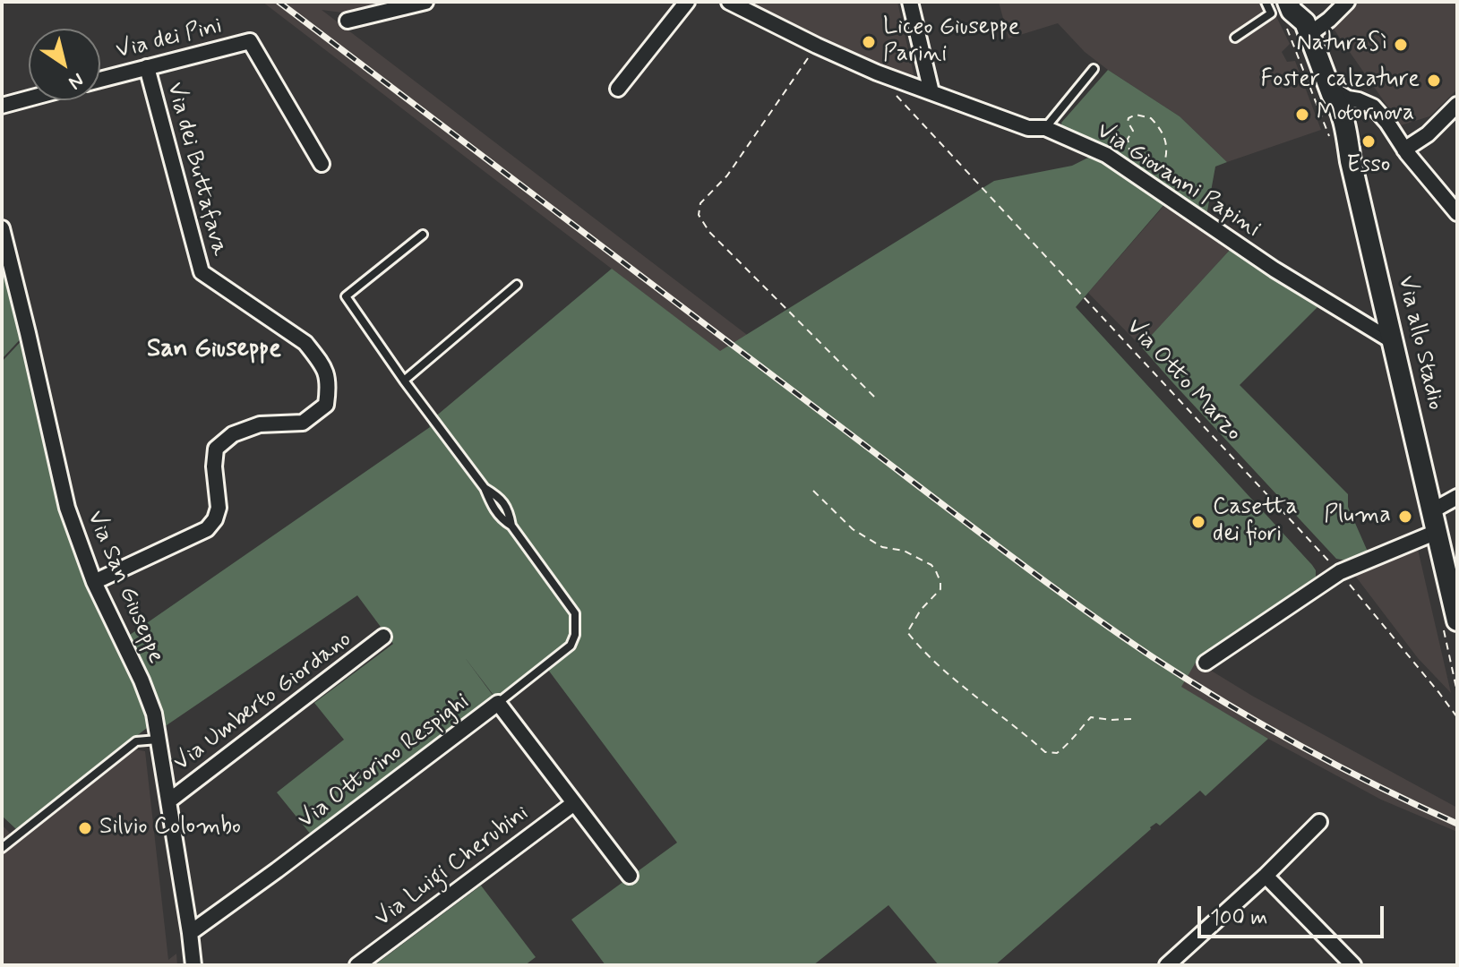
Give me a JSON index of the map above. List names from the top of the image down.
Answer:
{
  "streets": {
    "main road": ["Via allo Stadio"],
    "street": [
      "Via dei Pini",
      "Via dei Buttafava",
      "Via Giovanni Papini",
      "Via San Giuseppe",
      "Via Umberto Giordano",
      "Via Ottorino Respighi",
      "Via Luigi Cherubini"
    ],
    "path": ["Via Otto Marzo"]
  },
  "crossings": [
    ["Via dei Pini", "Via dei Buttafava"],
    ["Via dei Buttafava", "Via San Giuseppe"],
    ["Via Giovanni Papini", "Via allo Stadio"],
    ["Via San Giuseppe", "Via Umberto Giordano"],
    ["Via San Giuseppe", "Via Ottorino Respighi"],
    ["Via Ottorino Respighi", "Via Luigi Cherubini"]
  ],
  "districts": ["San Giuseppe"],
  "places": [
    "Liceo Giuseppe Parini",
    "NaturaSì",
    "Foster calzature",
    "Motornova",
    "Esso",
    "Pluma",
    "Casetta dei fiori",
    "Silvio Colombo"
  ],
  "scale_bar": "100 m",
  "north": "bottom right"
}
